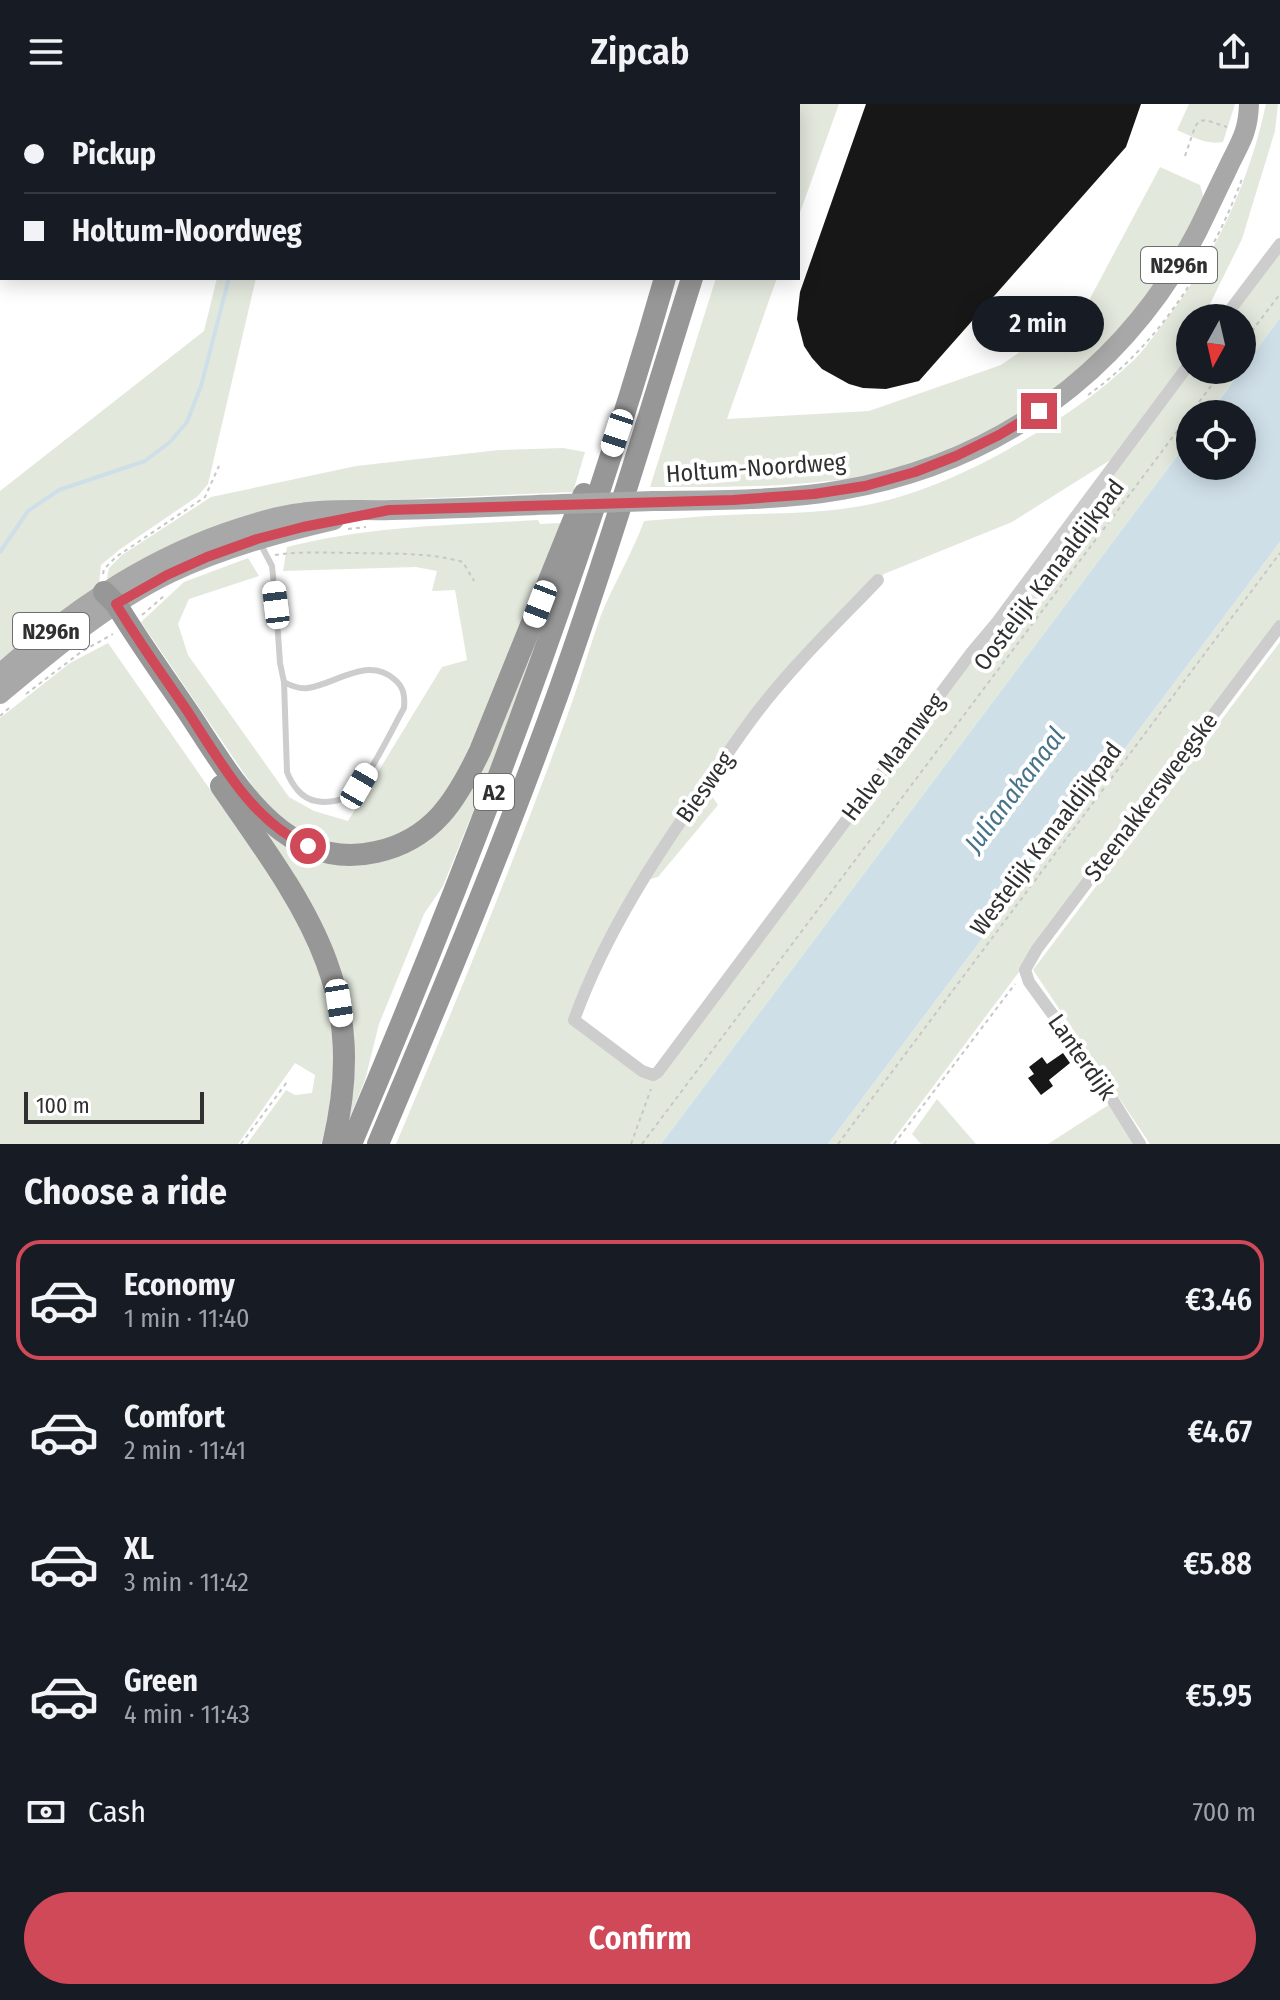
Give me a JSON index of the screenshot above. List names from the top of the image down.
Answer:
{
  "streets": {
    "highway": ["A2"],
    "main road": ["N296n", "Holtum-Noordweg"],
    "street": [
      "Halve Maanweg",
      "Biesweg",
      "Steenakkersweegske",
      "Lanterdijk"
    ],
    "path": ["Oostelijk Kanaaldijkpad", "Westelijk Kanaaldijkpad"]
  },
  "crossings": [
    ["Holtum-Noordweg", "A2"],
    ["Halve Maanweg", "Biesweg"],
    ["Steenakkersweegske", "Lanterdijk"]
  ],
  "water": ["Julianakanaal"],
  "scale_bar": "100 m",
  "north": "bottom",
  "page": {
    "header": "Zipcab",
    "banner": ["Pickup", "Holtum-Noordweg"],
    "bubble": "2 min",
    "scale": "100 m",
    "heading": "Choose a ride",
    "list": [
      {
        "name": "Economy",
        "note": "1 min · 11:40",
        "value": "€3.46"
      },
      {
        "name": "Comfort",
        "note": "2 min · 11:41",
        "value": "€4.67"
      },
      {
        "name": "XL",
        "note": "3 min · 11:42",
        "value": "€5.88"
      },
      {
        "name": "Green",
        "note": "4 min · 11:43",
        "value": "€5.95"
      }
    ],
    "pay": ["Cash", "700 m"],
    "buttons": "Confirm"
  }
}
